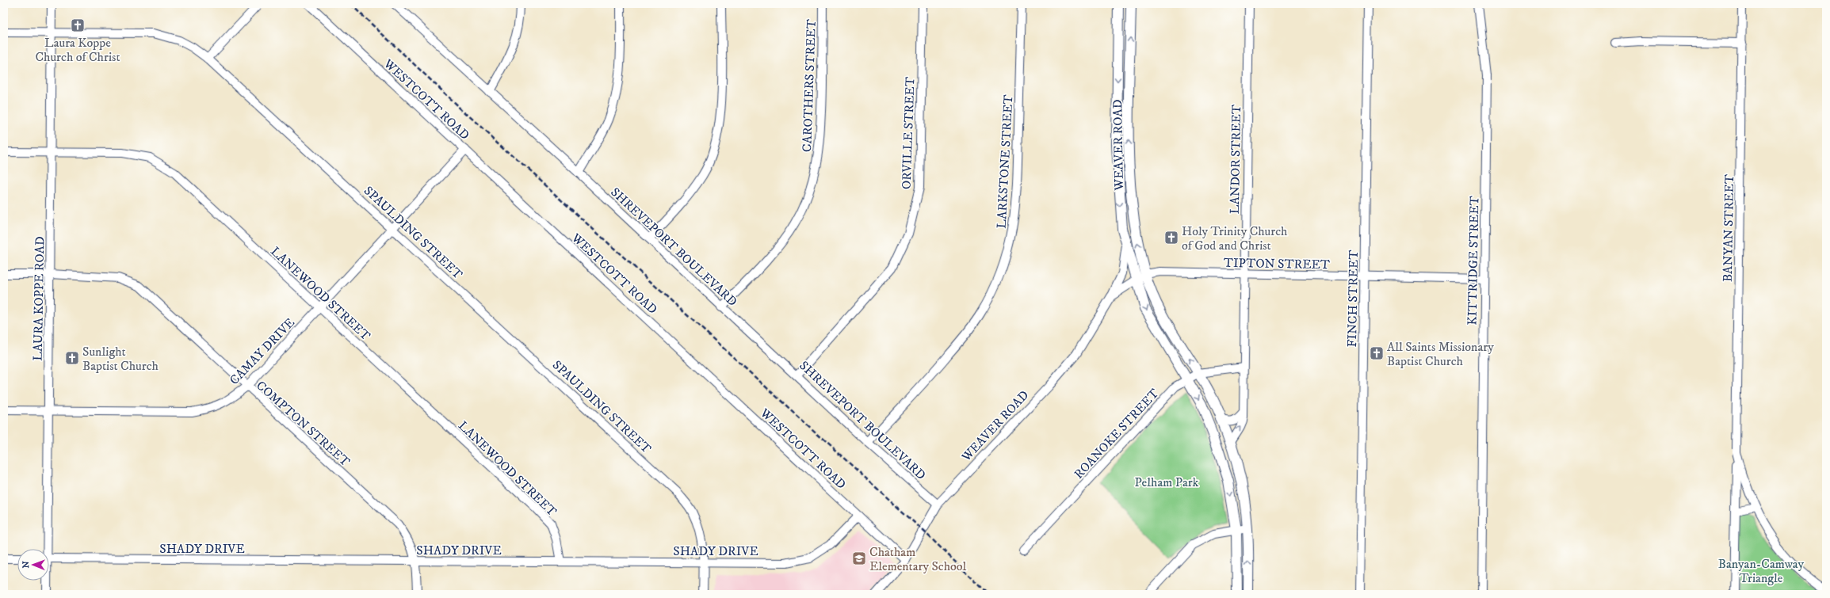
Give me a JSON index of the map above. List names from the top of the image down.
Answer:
{
  "streets": {
    "main road": ["WEAVER ROAD"],
    "street": [
      "CAROTHERS STREET",
      "WESTCOTT ROAD",
      "ORVILLE STREET",
      "LANDOR STREET",
      "LARKSTONE STREET",
      "BANYAN STREET",
      "SPAULDING STREET",
      "SHREVEPORT BOULEVARD",
      "KITTRIDGE STREET",
      "TIPTON STREET",
      "LANEWOOD STREET",
      "LAURA KOPPE ROAD",
      "FINCH STREET",
      "CAMAY DRIVE",
      "COMPTON STREET",
      "ROANOKE STREET",
      "SHADY DRIVE"
    ]
  },
  "crossings": [
    ["CAROTHERS STREET", "SHREVEPORT BOULEVARD"],
    ["WESTCOTT ROAD", "WEAVER ROAD"],
    ["WESTCOTT ROAD", "CAMAY DRIVE"],
    ["WESTCOTT ROAD", "SHADY DRIVE"],
    ["ORVILLE STREET", "SHREVEPORT BOULEVARD"],
    ["WEAVER ROAD", "SHREVEPORT BOULEVARD"],
    ["WEAVER ROAD", "TIPTON STREET"],
    ["LANDOR STREET", "TIPTON STREET"],
    ["LANDOR STREET", "ROANOKE STREET"],
    ["LARKSTONE STREET", "SHREVEPORT BOULEVARD"],
    ["SPAULDING STREET", "LAURA KOPPE ROAD"],
    ["SPAULDING STREET", "CAMAY DRIVE"],
    ["SPAULDING STREET", "SHADY DRIVE"],
    ["KITTRIDGE STREET", "TIPTON STREET"],
    ["TIPTON STREET", "FINCH STREET"],
    ["LANEWOOD STREET", "LAURA KOPPE ROAD"],
    ["LANEWOOD STREET", "CAMAY DRIVE"],
    ["LANEWOOD STREET", "SHADY DRIVE"],
    ["LAURA KOPPE ROAD", "CAMAY DRIVE"],
    ["LAURA KOPPE ROAD", "COMPTON STREET"],
    ["CAMAY DRIVE", "COMPTON STREET"],
    ["COMPTON STREET", "SHADY DRIVE"]
  ],
  "parks": ["Pelham Park", "Banyan-Camway Triangle"],
  "places": {
    "church": [
      "Laura Koppe Church of Christ",
      "Holy Trinity Church of God and Christ",
      "All Saints Missionary Baptist Church",
      "Sunlight Baptist Church"
    ],
    "school or university": ["Chatham Elementary School"]
  },
  "north": "left"
}
